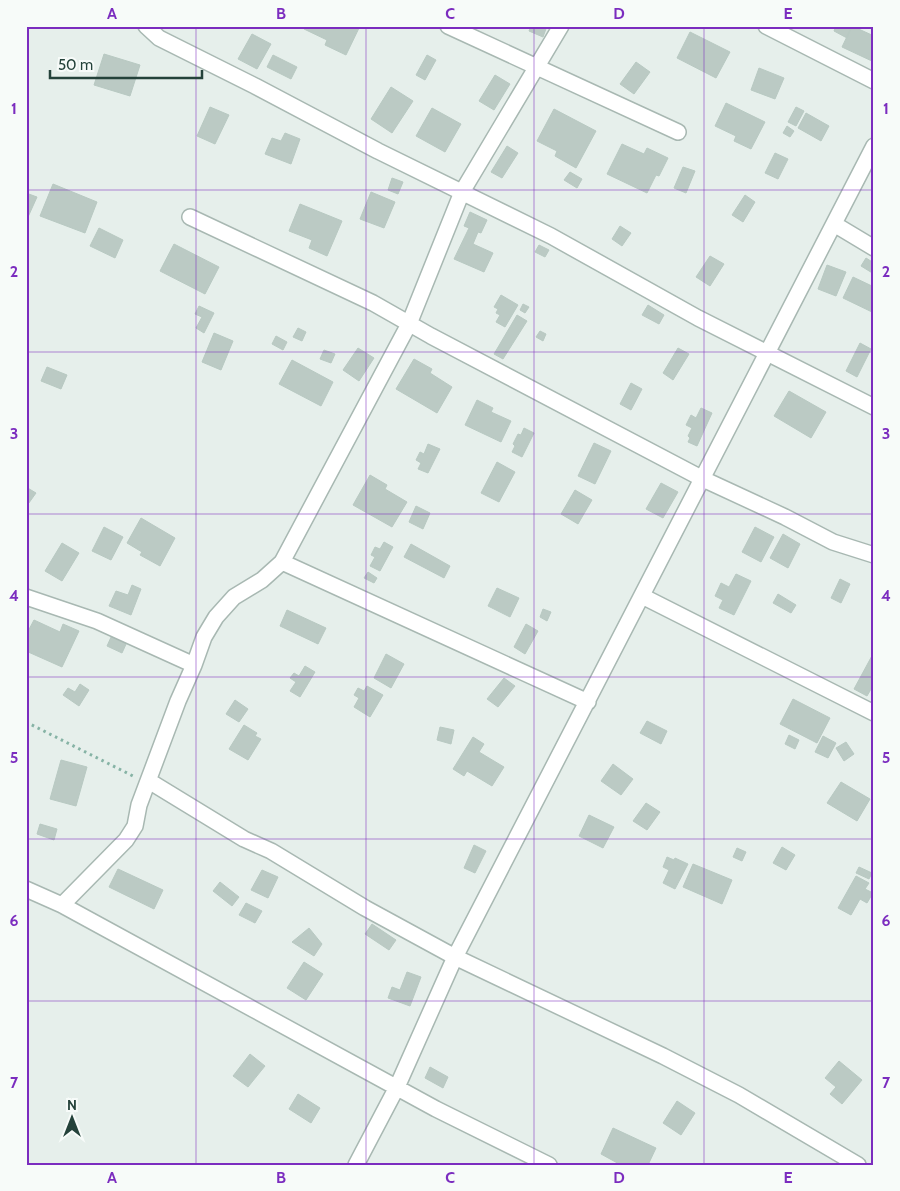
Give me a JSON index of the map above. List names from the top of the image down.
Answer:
{
  "scale_bar": "50 m",
  "north": "top",
  "grid": {
    "columns": [
      "A",
      "B",
      "C",
      "D",
      "E"
    ],
    "rows": [
      "1",
      "2",
      "3",
      "4",
      "5",
      "6",
      "7"
    ]
  }
}
